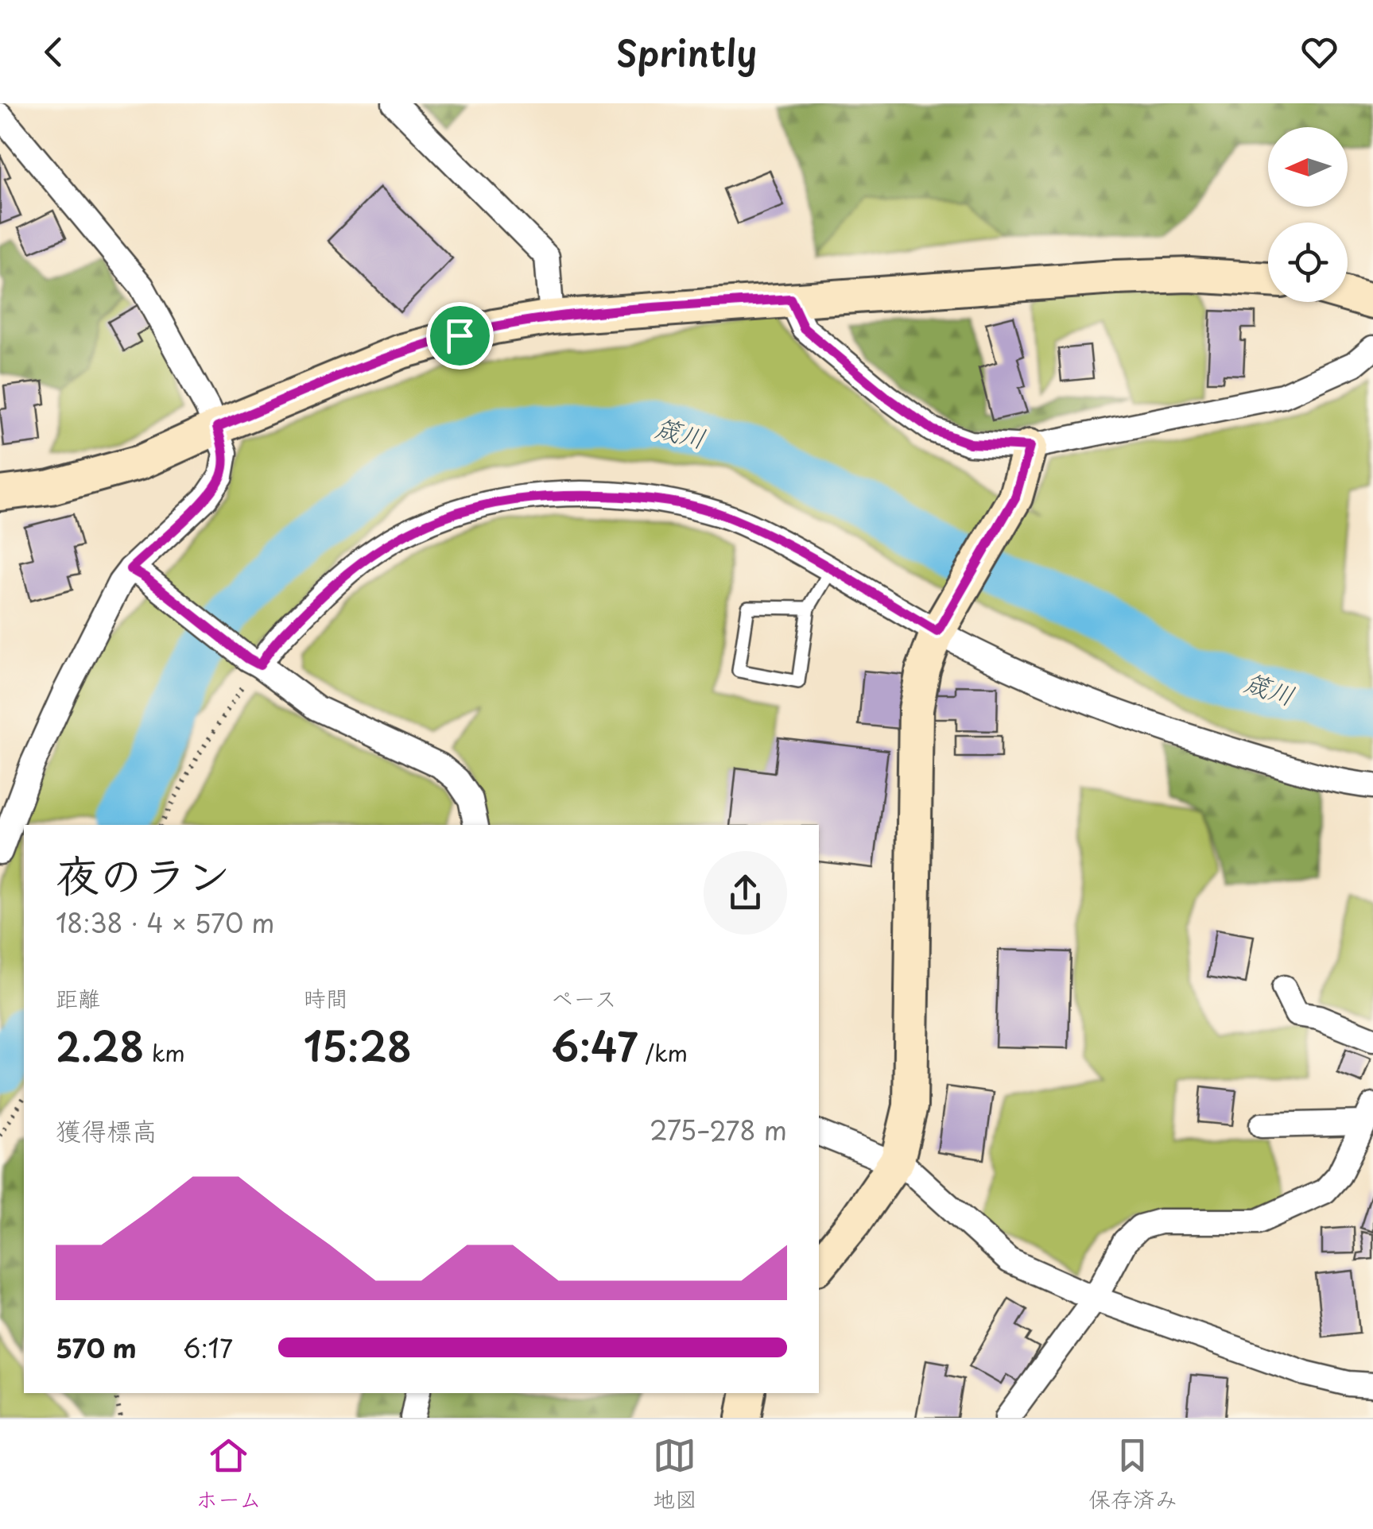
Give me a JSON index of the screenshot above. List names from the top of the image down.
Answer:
{
  "water": ["筬川"],
  "north": "left",
  "page": {
    "header": "Sprintly",
    "heading": ["夜のラン", "18:38 · 4 × 570 m"],
    "stats": [
      ["距離", "2.28 km"],
      ["時間", "15:28"],
      ["ペース", "6:47 /km"]
    ],
    "chart": ["獲得標高", "275–278 m"],
    "list": [
      {
        "name": "570 m",
        "note": "6:17"
      }
    ],
    "tabs": ["ホーム", "地図", "保存済み"]
  }
}
